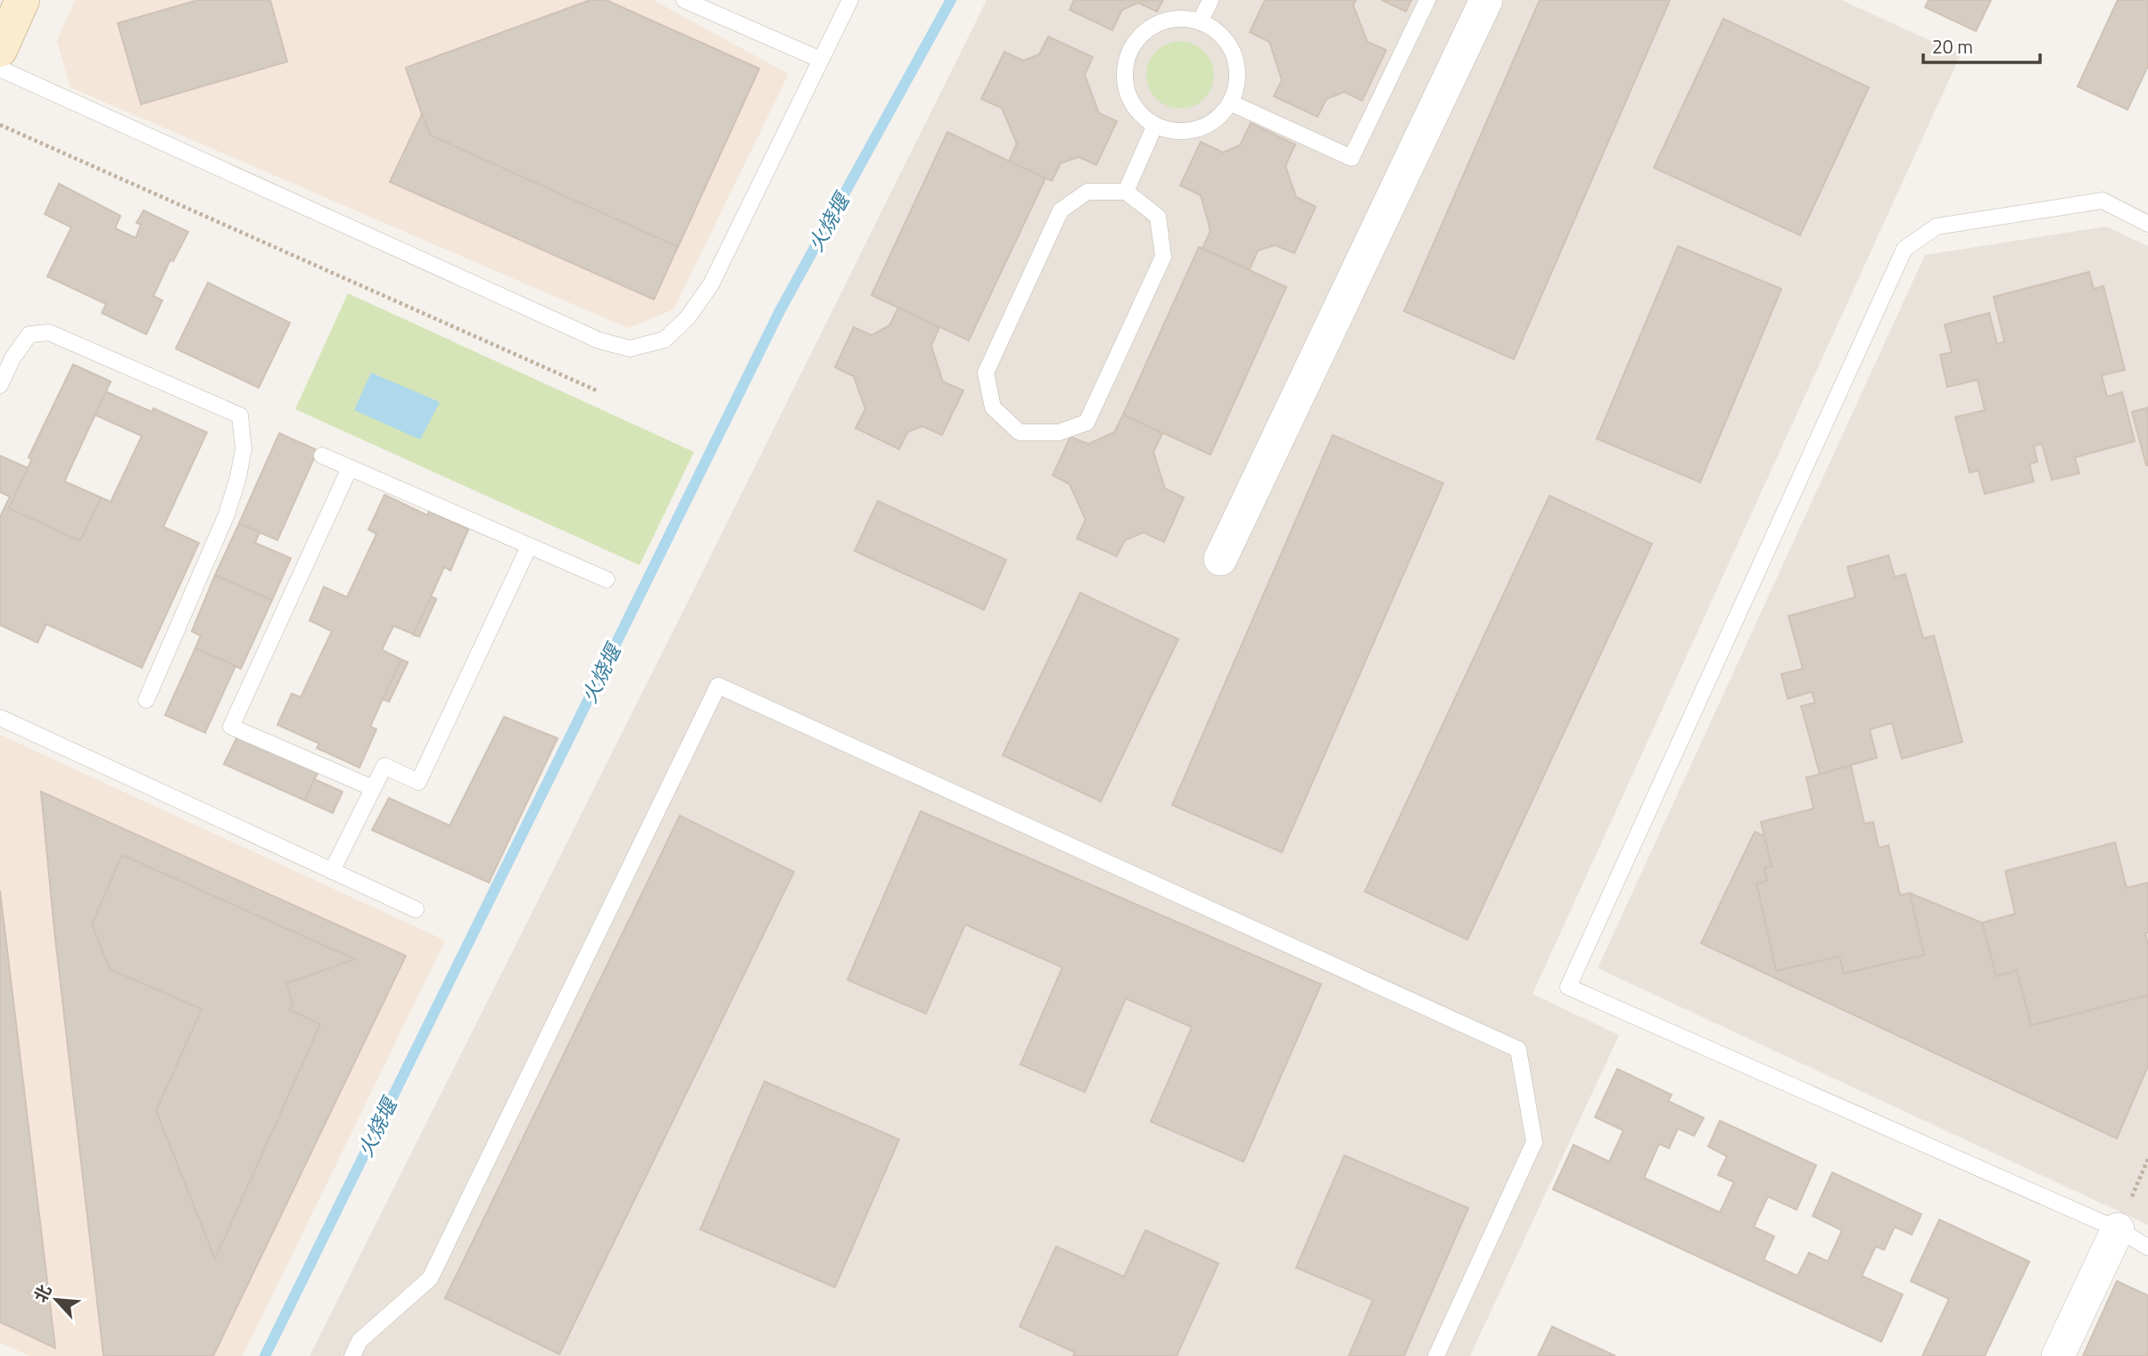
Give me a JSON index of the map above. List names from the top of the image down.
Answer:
{
  "water": ["火烧堰"],
  "scale_bar": "20 m",
  "north": "top left"
}
